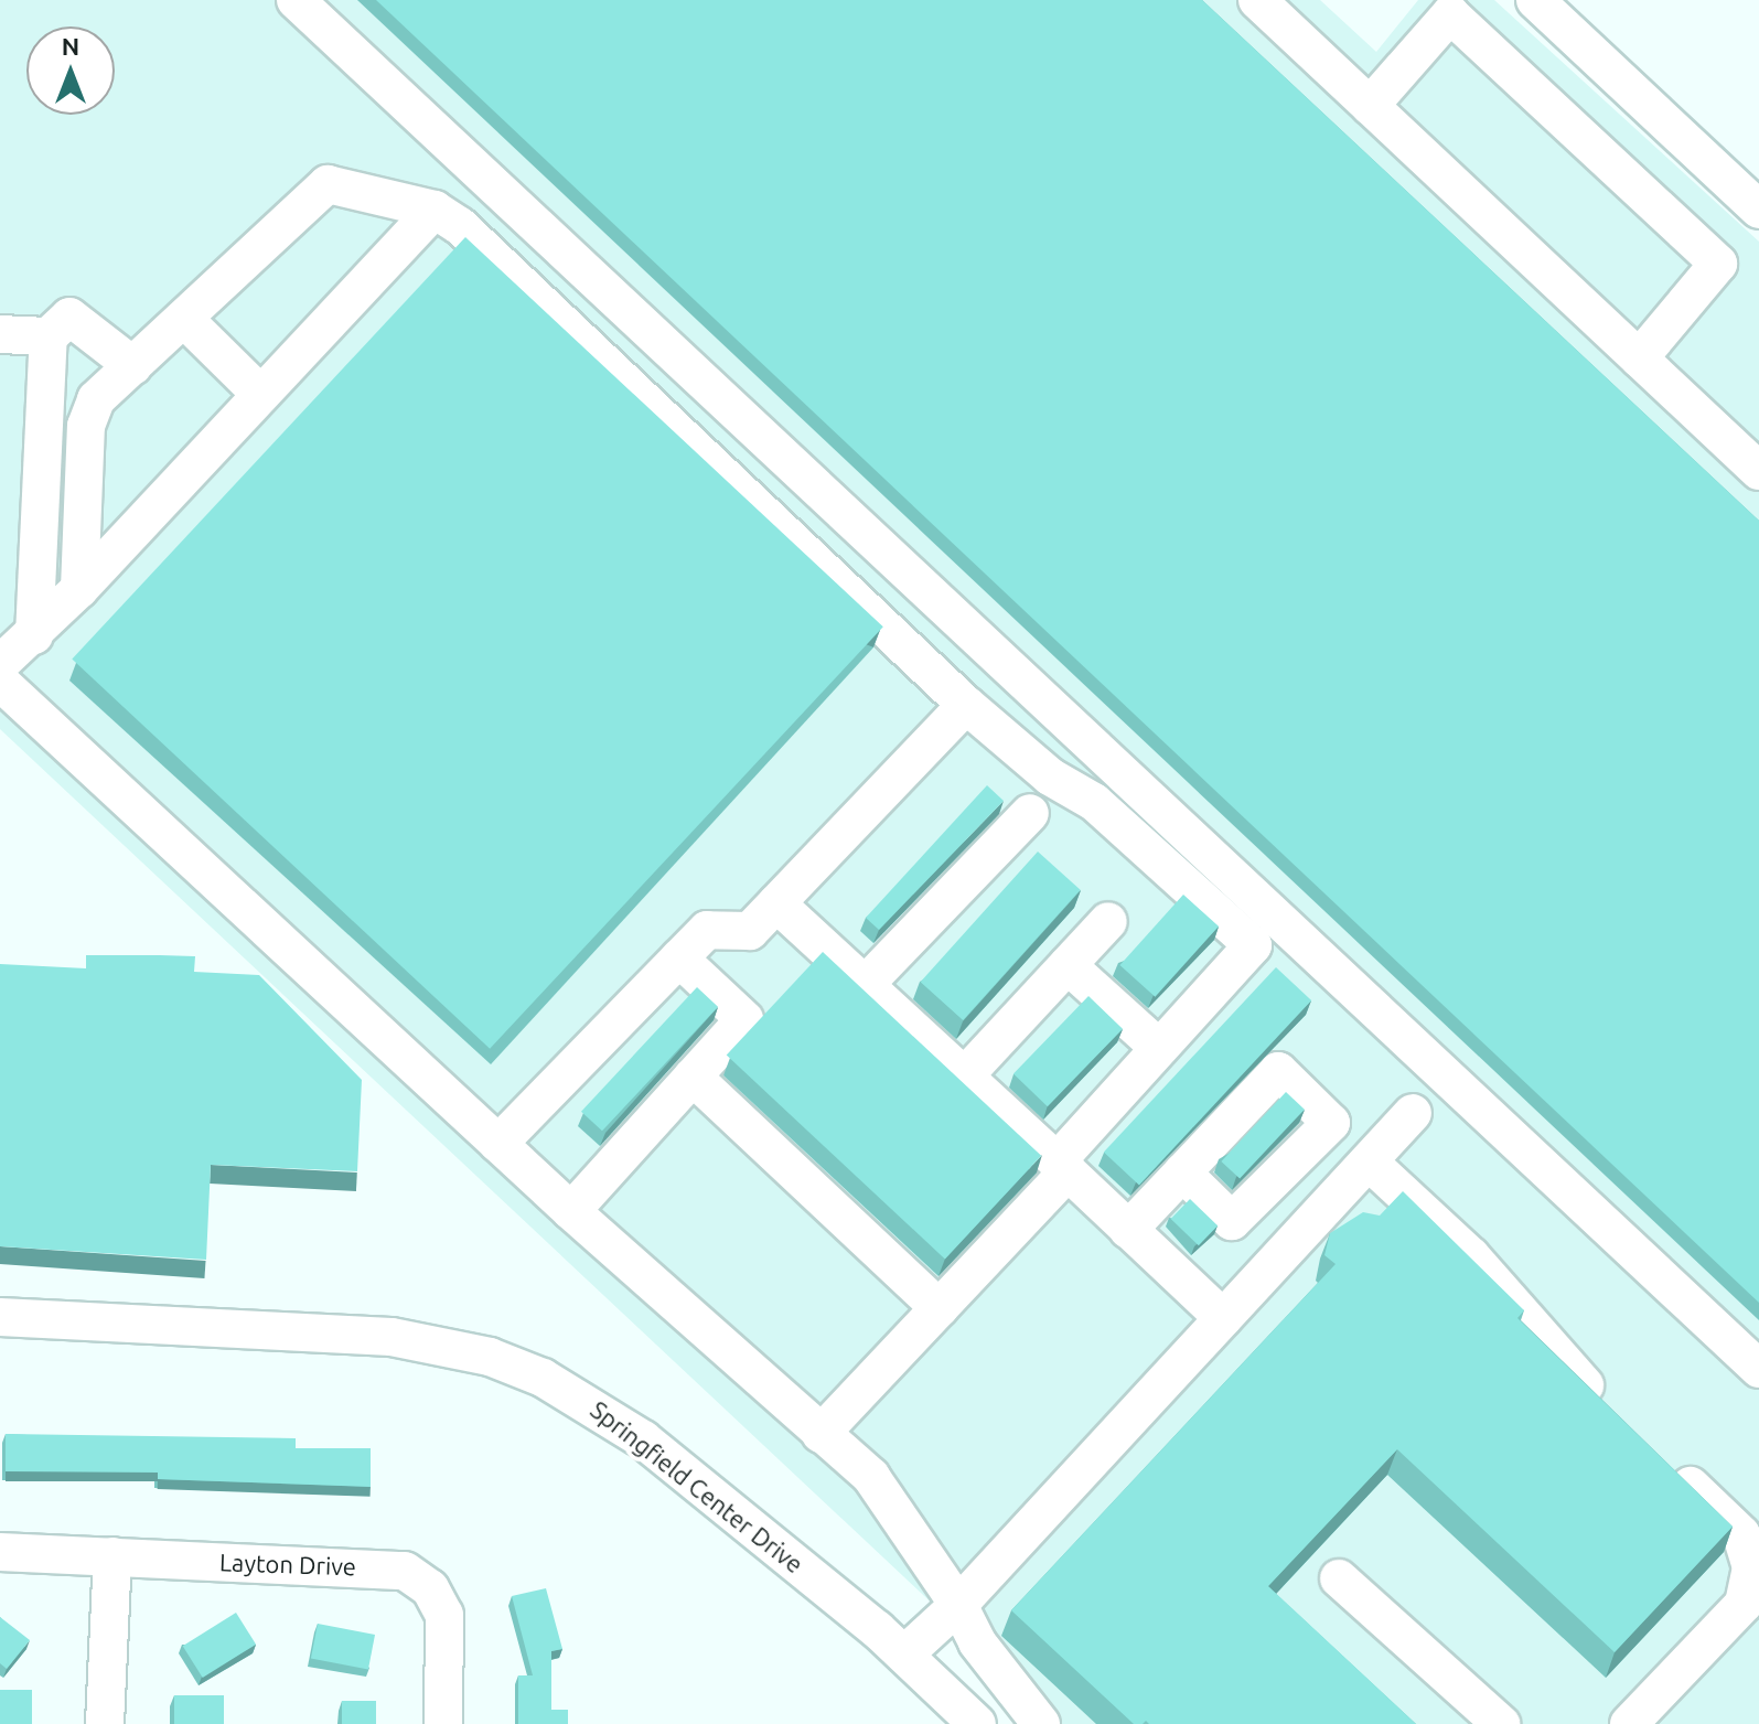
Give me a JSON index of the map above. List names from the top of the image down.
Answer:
{
  "streets": {
    "street": ["Springfield Center Drive", "Layton Drive"]
  },
  "north": "top"
}
